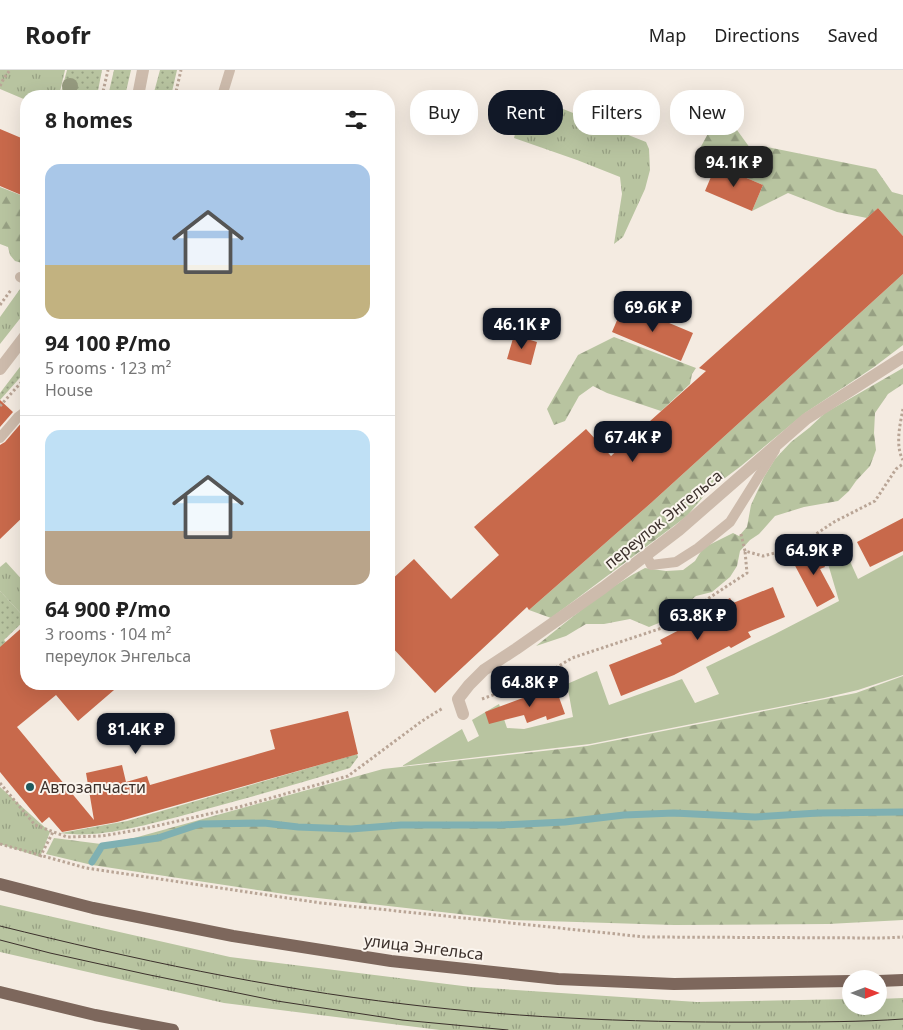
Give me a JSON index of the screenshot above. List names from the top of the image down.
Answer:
{
  "streets": {
    "main road": ["улица Энгельса"],
    "street": ["переулок Энгельса"]
  },
  "places": ["Автозапчасти"],
  "north": "right",
  "page": {
    "header": "Roofr",
    "nav": ["Map", "Directions", "Saved"],
    "chip": [
      "Buy",
      "Rent",
      "Filters",
      "New"
    ],
    "heading": "8 homes",
    "price": [
      "94.1K ₽",
      "69.6K ₽",
      "46.1K ₽",
      "67.4K ₽",
      "64.9K ₽",
      "63.8K ₽",
      "64.8K ₽",
      "81.4K ₽"
    ],
    "list": [
      {
        "name": "94 100 ₽/mo",
        "note": "5 rooms · 123 m² · House"
      },
      {
        "name": "64 900 ₽/mo",
        "note": "3 rooms · 104 m² · переулок Энгельса"
      }
    ]
  }
}
